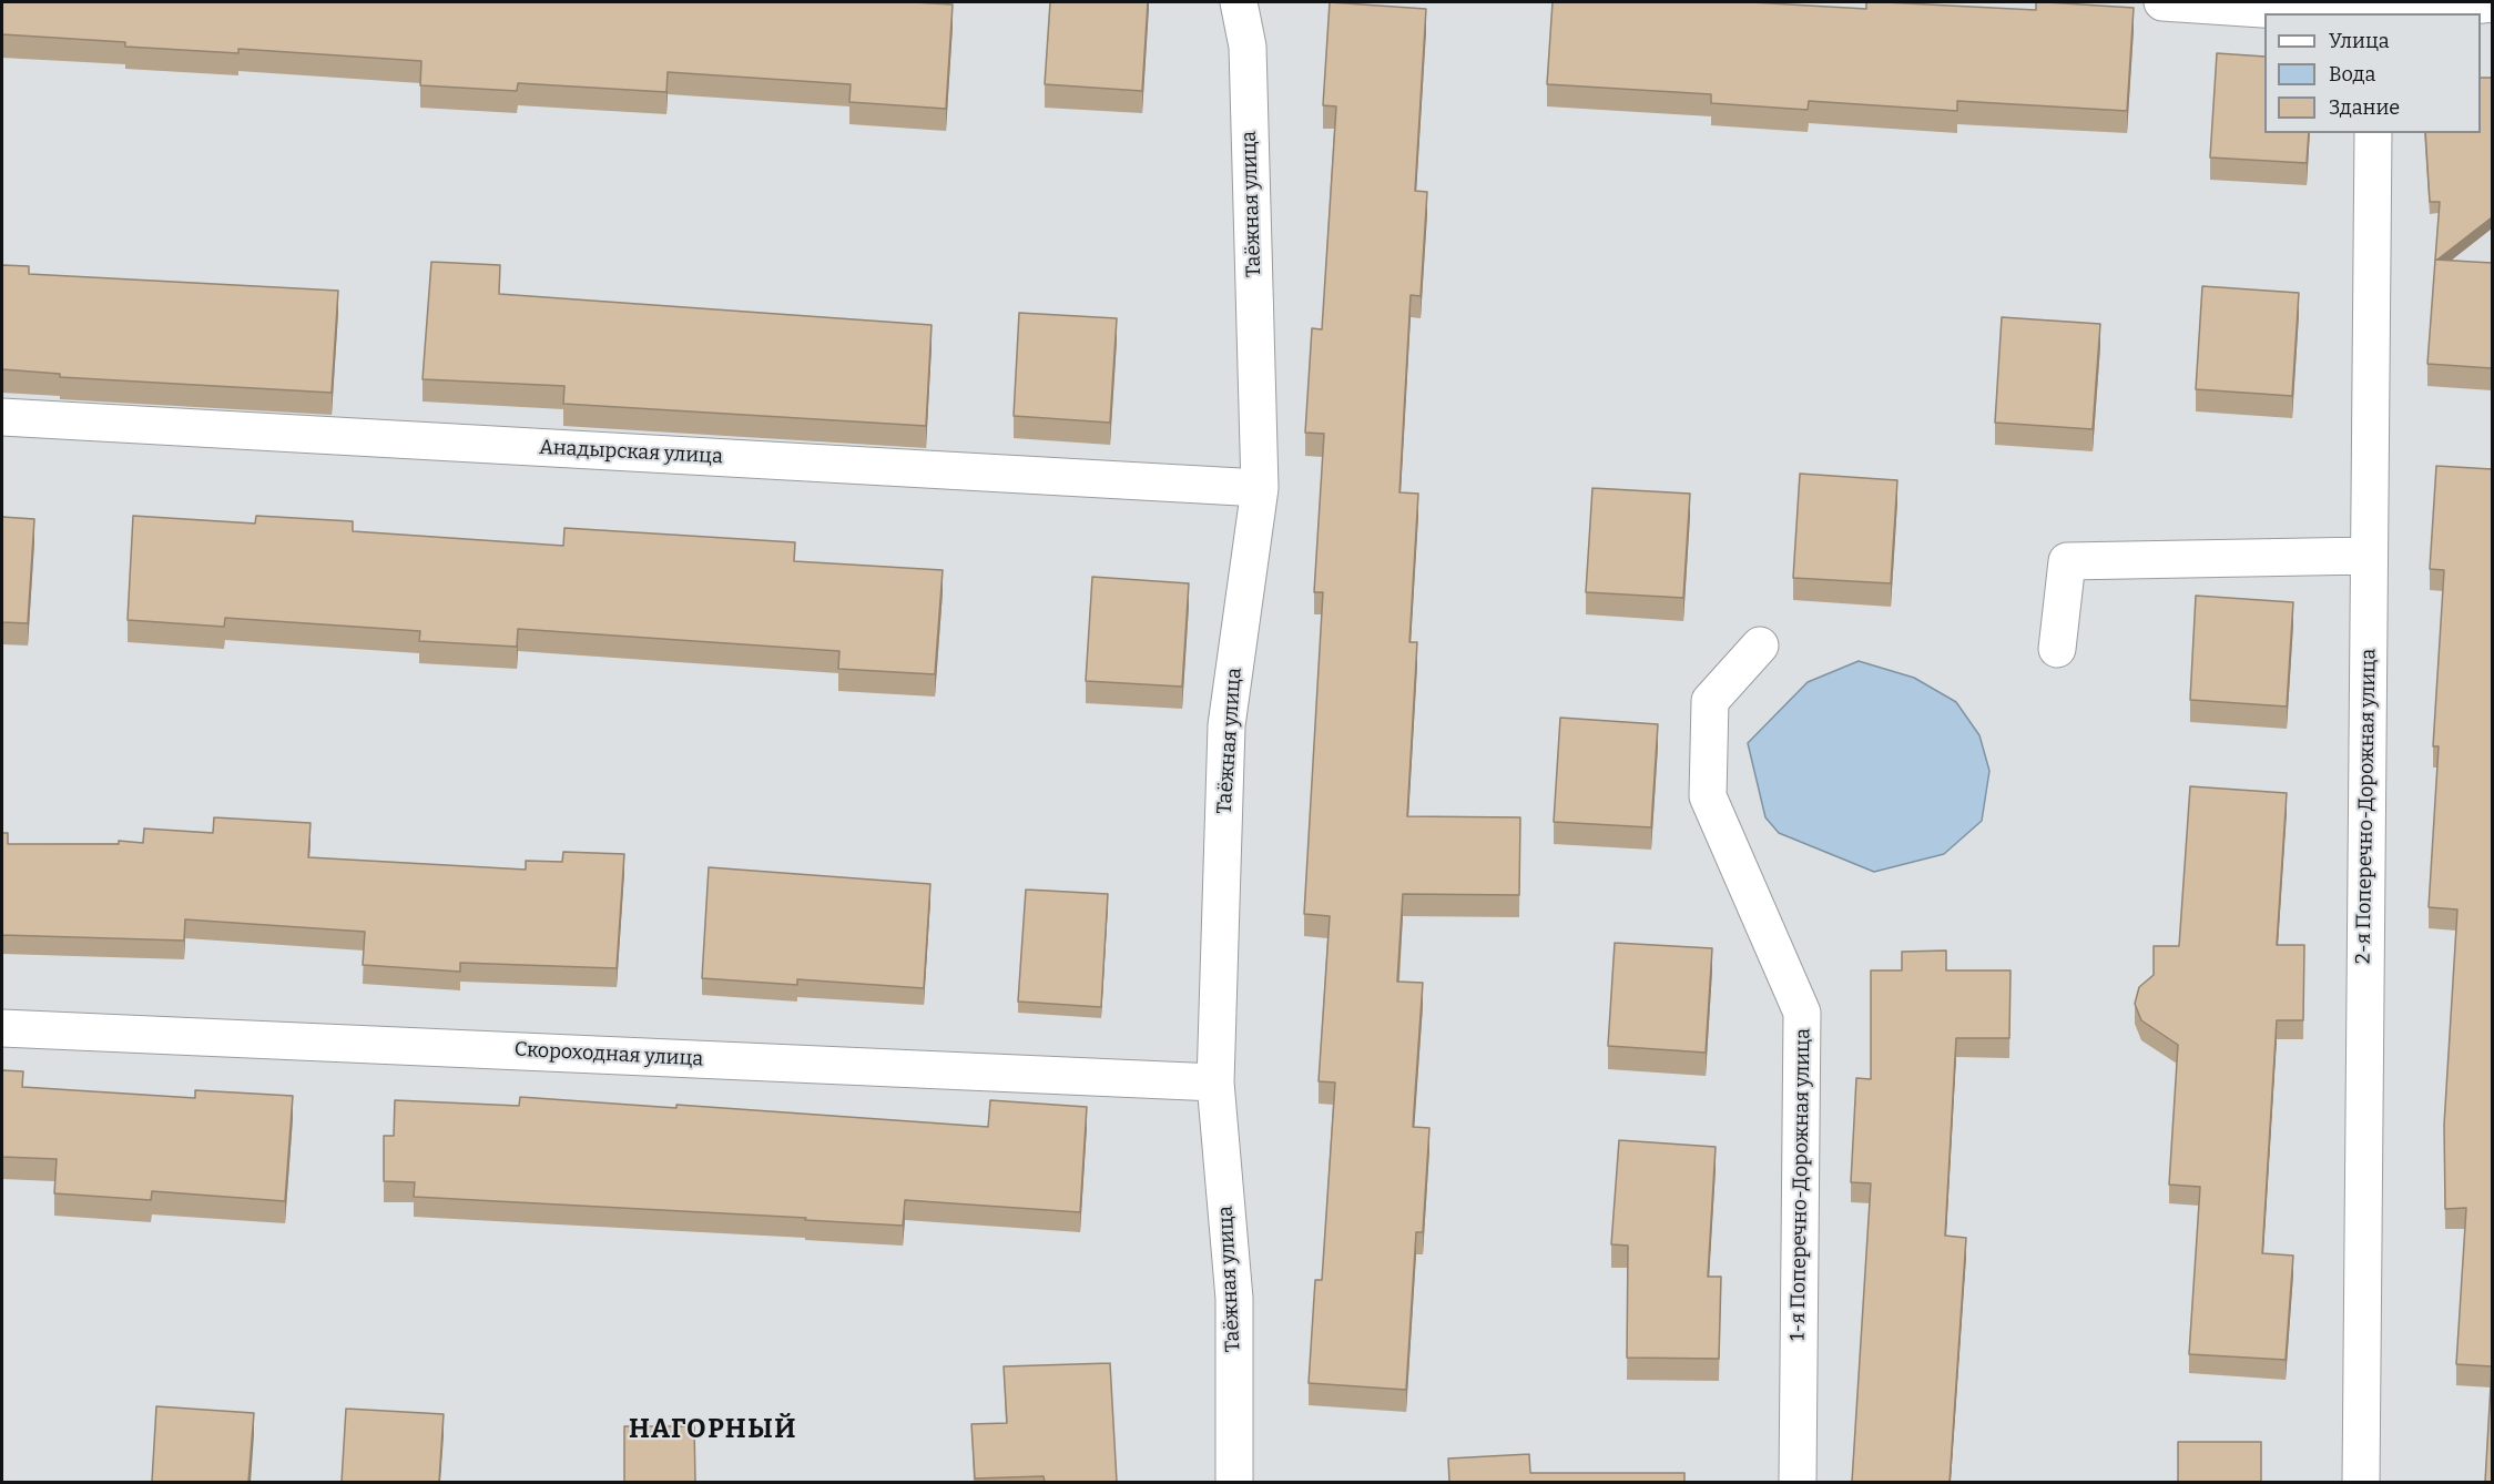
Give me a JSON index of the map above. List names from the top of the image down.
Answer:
{
  "streets": {
    "street": [
      "Таёжная улица",
      "Анадырская улица",
      "2-я Поперечно-Дорожная улица",
      "Скороходная улица",
      "1-я Поперечно-Дорожная улица"
    ]
  },
  "crossings": [
    ["Таёжная улица", "Анадырская улица"],
    ["Таёжная улица", "Скороходная улица"]
  ],
  "districts": ["НАГОРНЫЙ"],
  "legend": ["Улица", "Вода", "Здание"]
}
